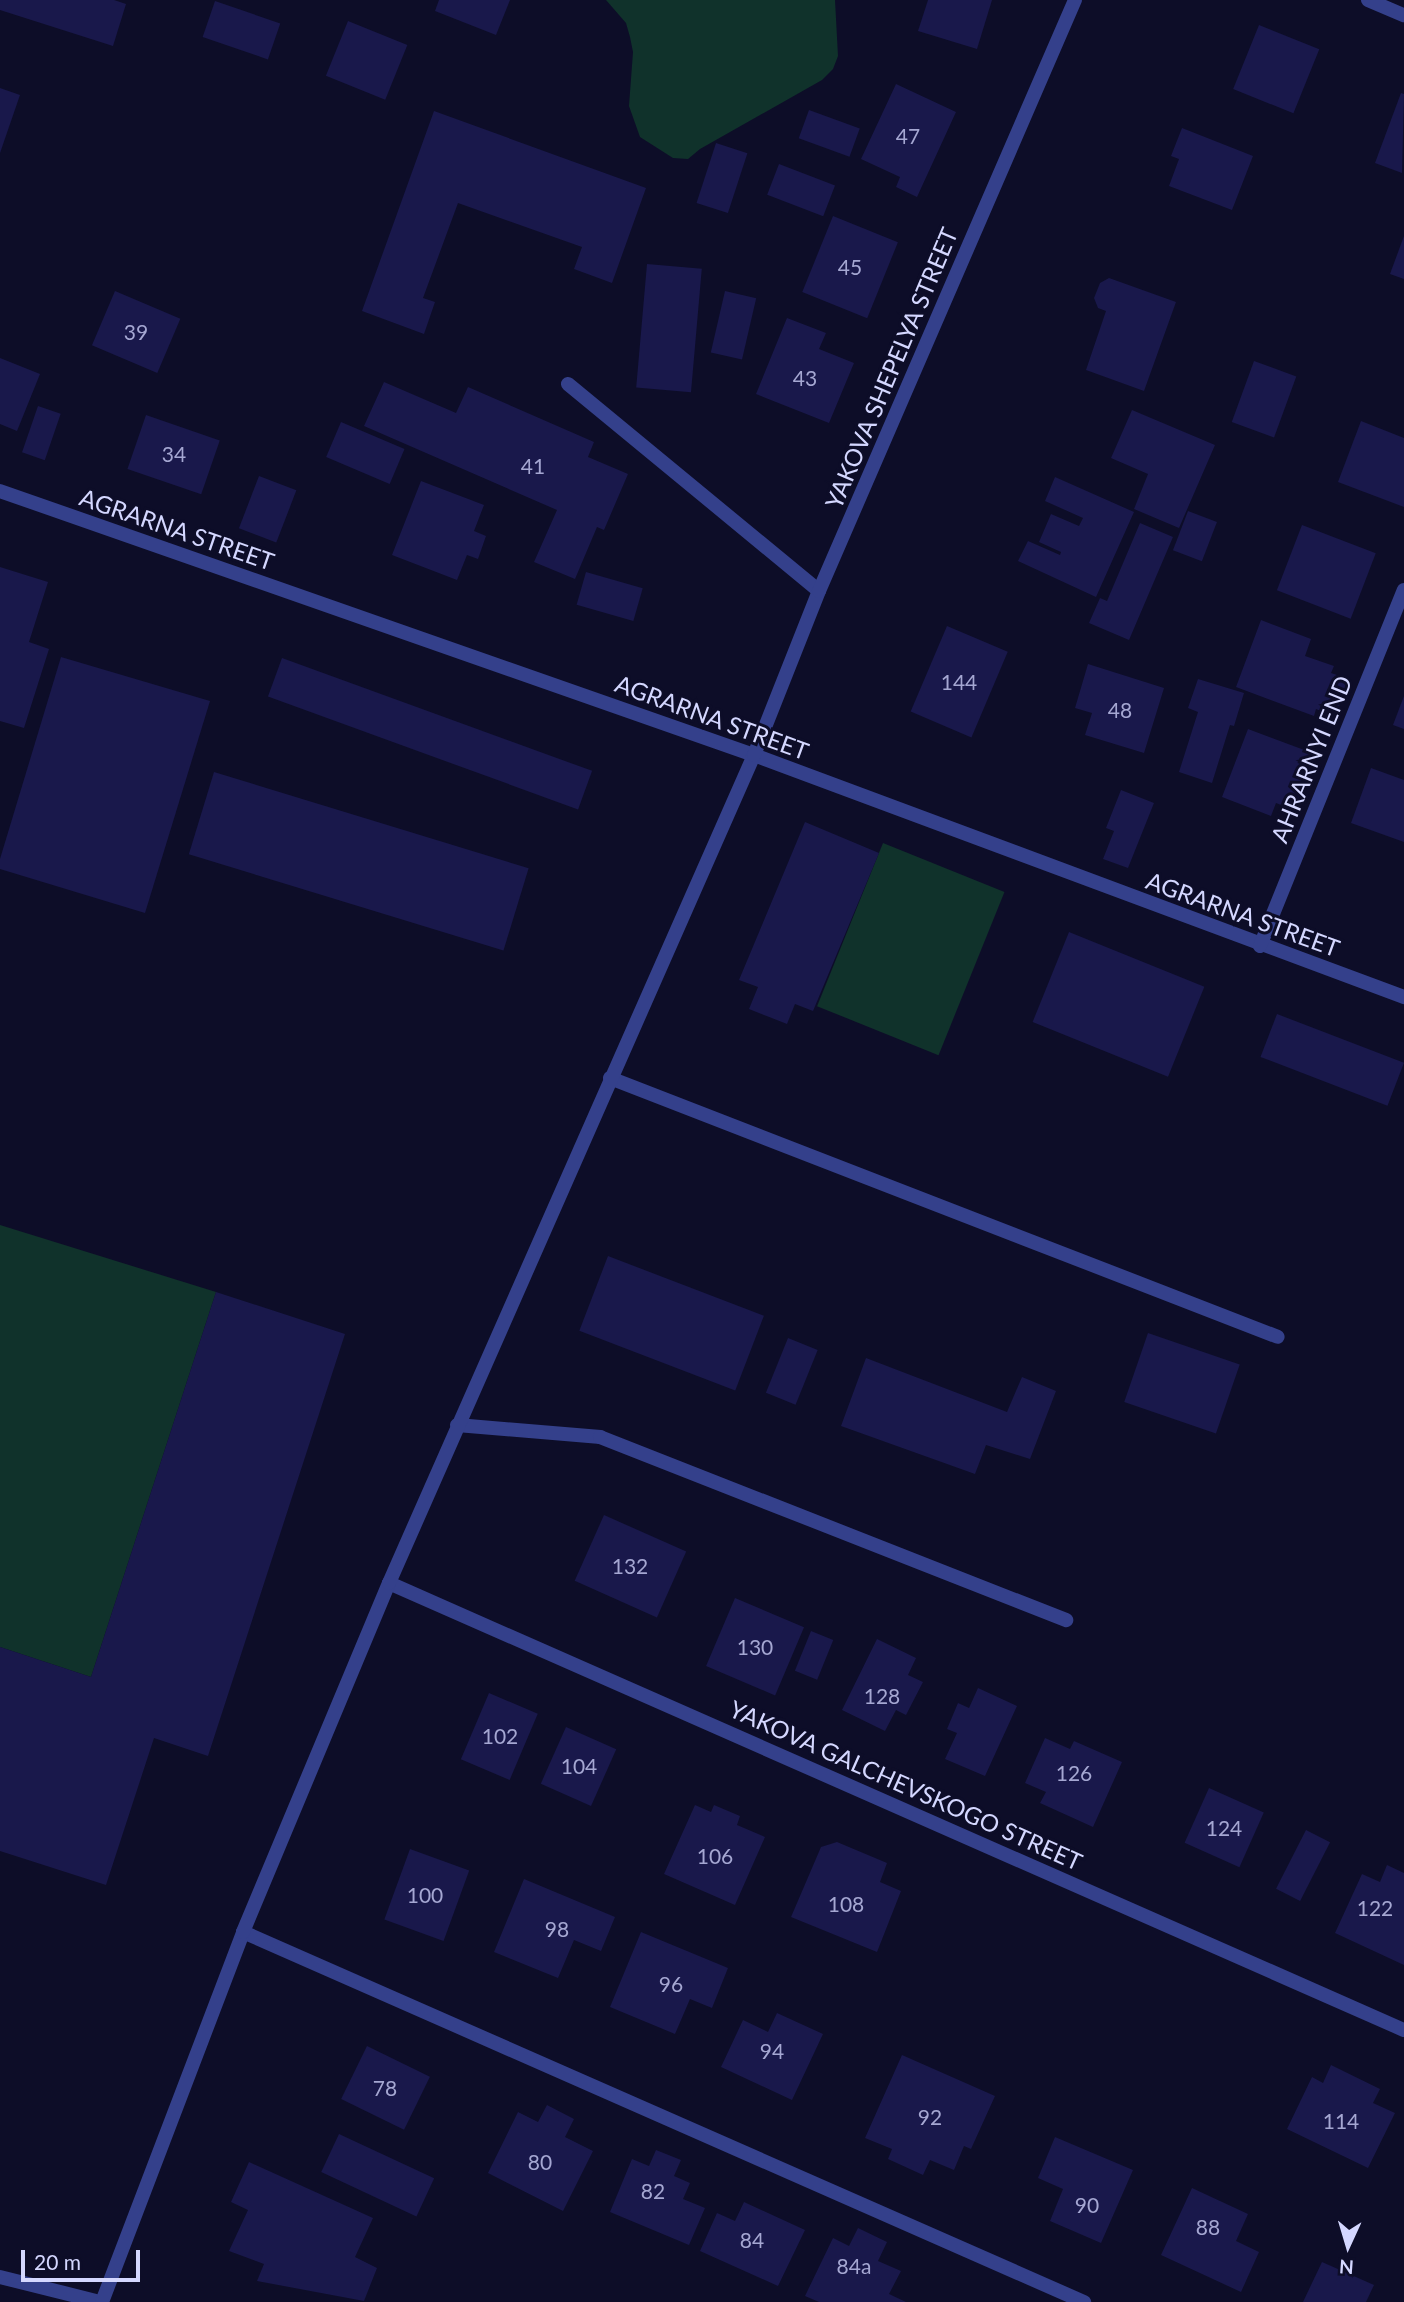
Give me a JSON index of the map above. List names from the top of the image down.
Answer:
{
  "streets": {
    "street": [
      "YAKOVA SHEPELYA STREET",
      "AGRARNA STREET",
      "AHRARNYI END",
      "YAKOVA GALCHEVSKOGO STREET"
    ]
  },
  "crossings": [
    ["YAKOVA SHEPELYA STREET", "AGRARNA STREET"],
    ["YAKOVA SHEPELYA STREET", "YAKOVA GALCHEVSKOGO STREET"],
    ["AGRARNA STREET", "AHRARNYI END"]
  ],
  "house_numbers": [
    "47",
    "45",
    "39",
    "43",
    "34",
    "41",
    "144",
    "48",
    "132",
    "130",
    "128",
    "102",
    "104",
    "126",
    "124",
    "106",
    "100",
    "108",
    "122",
    "98",
    "96",
    "94",
    "78",
    "92",
    "114",
    "80",
    "82",
    "90",
    "88",
    "84",
    "84а"
  ],
  "scale_bar": "20 m",
  "north": "bottom"
}
